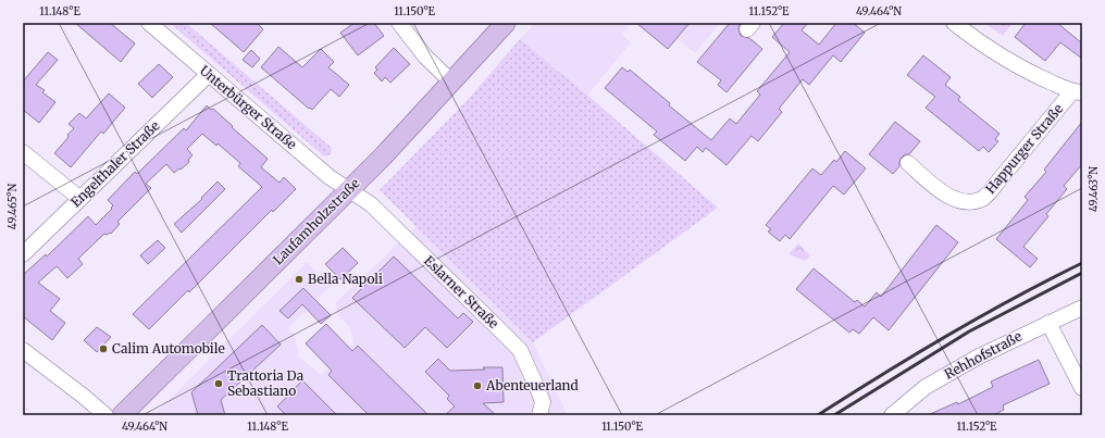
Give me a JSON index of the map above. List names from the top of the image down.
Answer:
{
  "streets": {
    "main road": ["Laufamholzstraße"],
    "street": [
      "Unterbürger Straße",
      "Happurger Straße",
      "Engelthaler Straße",
      "Eslarner Straße",
      "Rehhofstraße"
    ]
  },
  "crossings": [
    ["Unterbürger Straße", "Engelthaler Straße"],
    ["Unterbürger Straße", "Laufamholzstraße"],
    ["Unterbürger Straße", "Eslarner Straße"],
    ["Laufamholzstraße", "Eslarner Straße"]
  ],
  "places": [
    "Bella Napoli",
    "Calim Automobile",
    "Trattoria Da Sebastiano",
    "Abenteuerland"
  ],
  "coordinates": [
    "11.148°E",
    "11.150°E",
    "11.152°E",
    "49.464°N",
    "49.463°N",
    "49.465°N"
  ]
}
